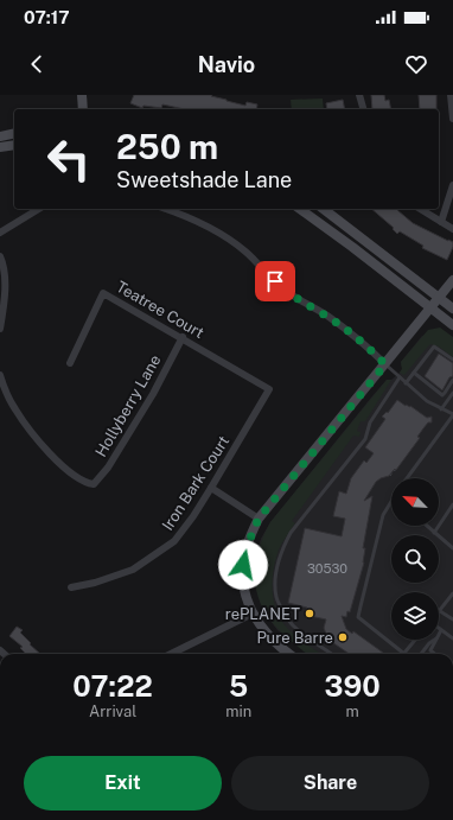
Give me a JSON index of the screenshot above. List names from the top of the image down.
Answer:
{
  "streets": {
    "street": ["Teatree Court", "Hollyberry Lane", "Iron Bark Court"]
  },
  "crossings": [
    ["Teatree Court", "Hollyberry Lane"],
    ["Teatree Court", "Iron Bark Court"]
  ],
  "places": ["rePLANET", "Pure Barre"],
  "house_numbers": ["30530"],
  "north": "top left",
  "page": {
    "status": "07:17",
    "header": "Navio",
    "turn": ["250 m", "Sweetshade Lane"],
    "eta": [
      "07:22",
      "Arrival",
      "5",
      "min",
      "390",
      "m"
    ],
    "buttons": ["Exit", "Share"]
  }
}
